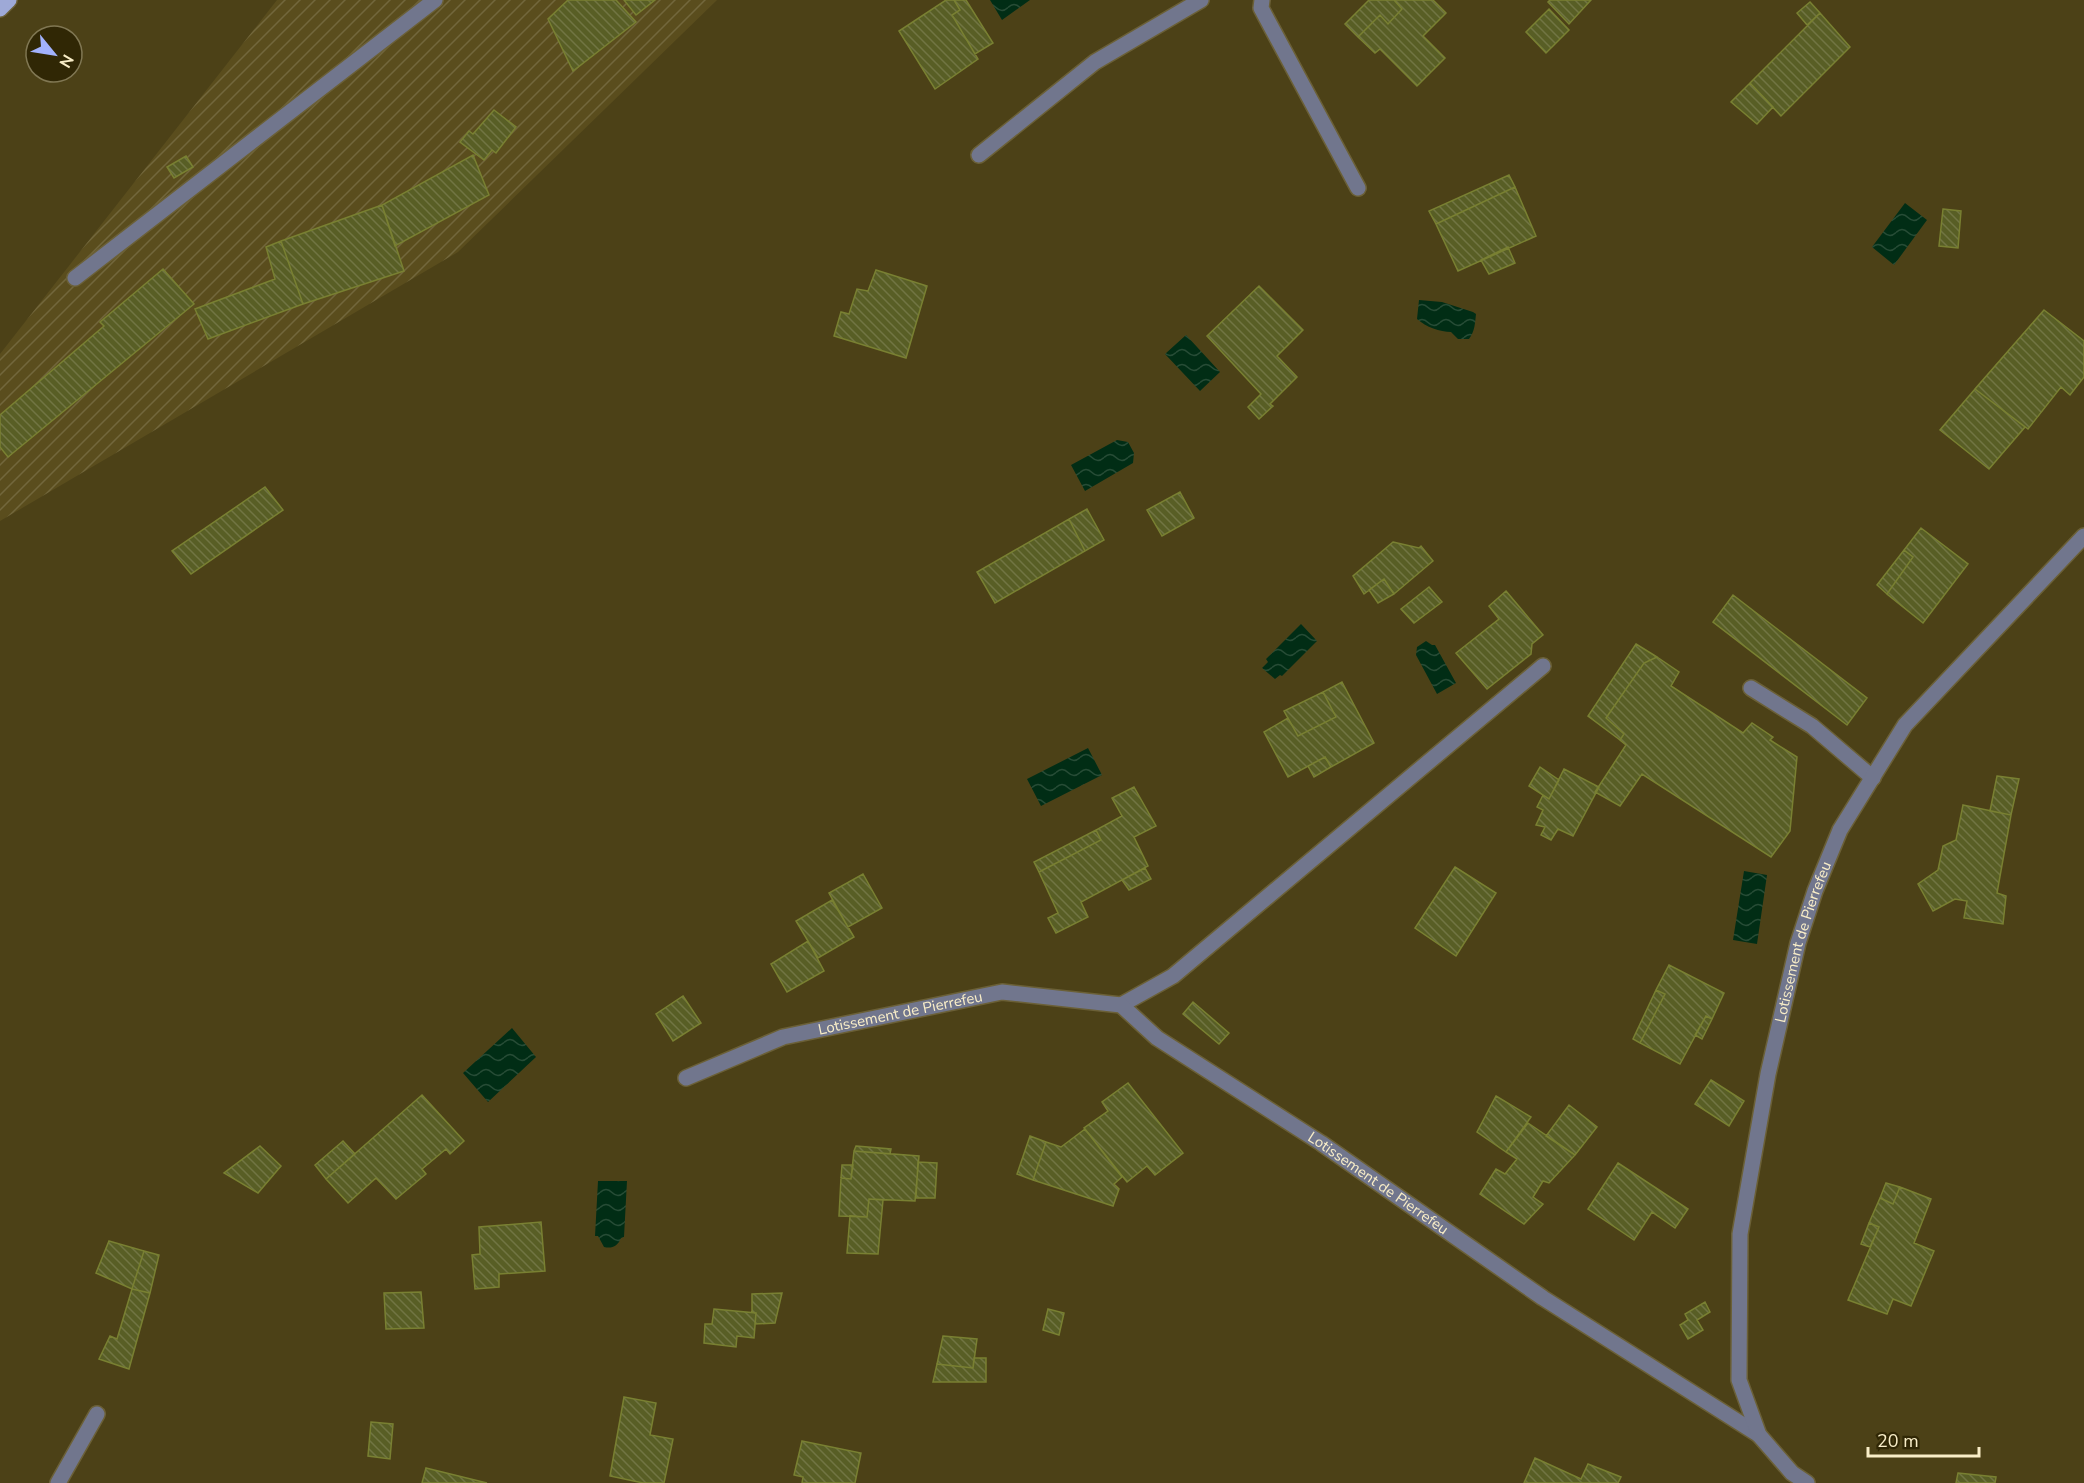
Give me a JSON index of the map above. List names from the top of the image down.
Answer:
{
  "streets": {
    "street": ["Lotissement de Pierrefeu"]
  },
  "scale_bar": "20 m",
  "north": "bottom right"
}
